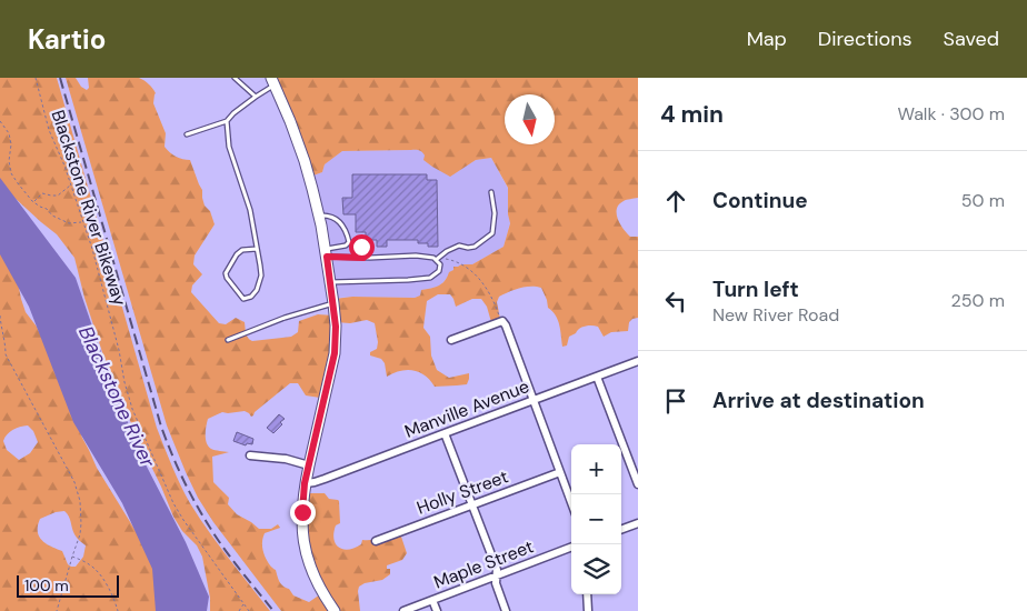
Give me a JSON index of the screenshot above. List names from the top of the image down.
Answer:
{
  "streets": {
    "street": ["Manville Avenue", "Holly Street", "Maple Street"],
    "path": ["Blackstone River Bikeway"]
  },
  "water": ["Blackstone River"],
  "scale_bar": "100 m",
  "north": "bottom",
  "page": {
    "header": "Kartio",
    "nav": ["Map", "Directions", "Saved"],
    "heading": ["4 min", "Walk · 300 m"],
    "list": [
      ["Continue", "50 m"],
      ["Turn left", "New River Road", "250 m"],
      "Arrive at destination"
    ],
    "map_buttons": ["+", "−"],
    "scale": "100 m"
  }
}
